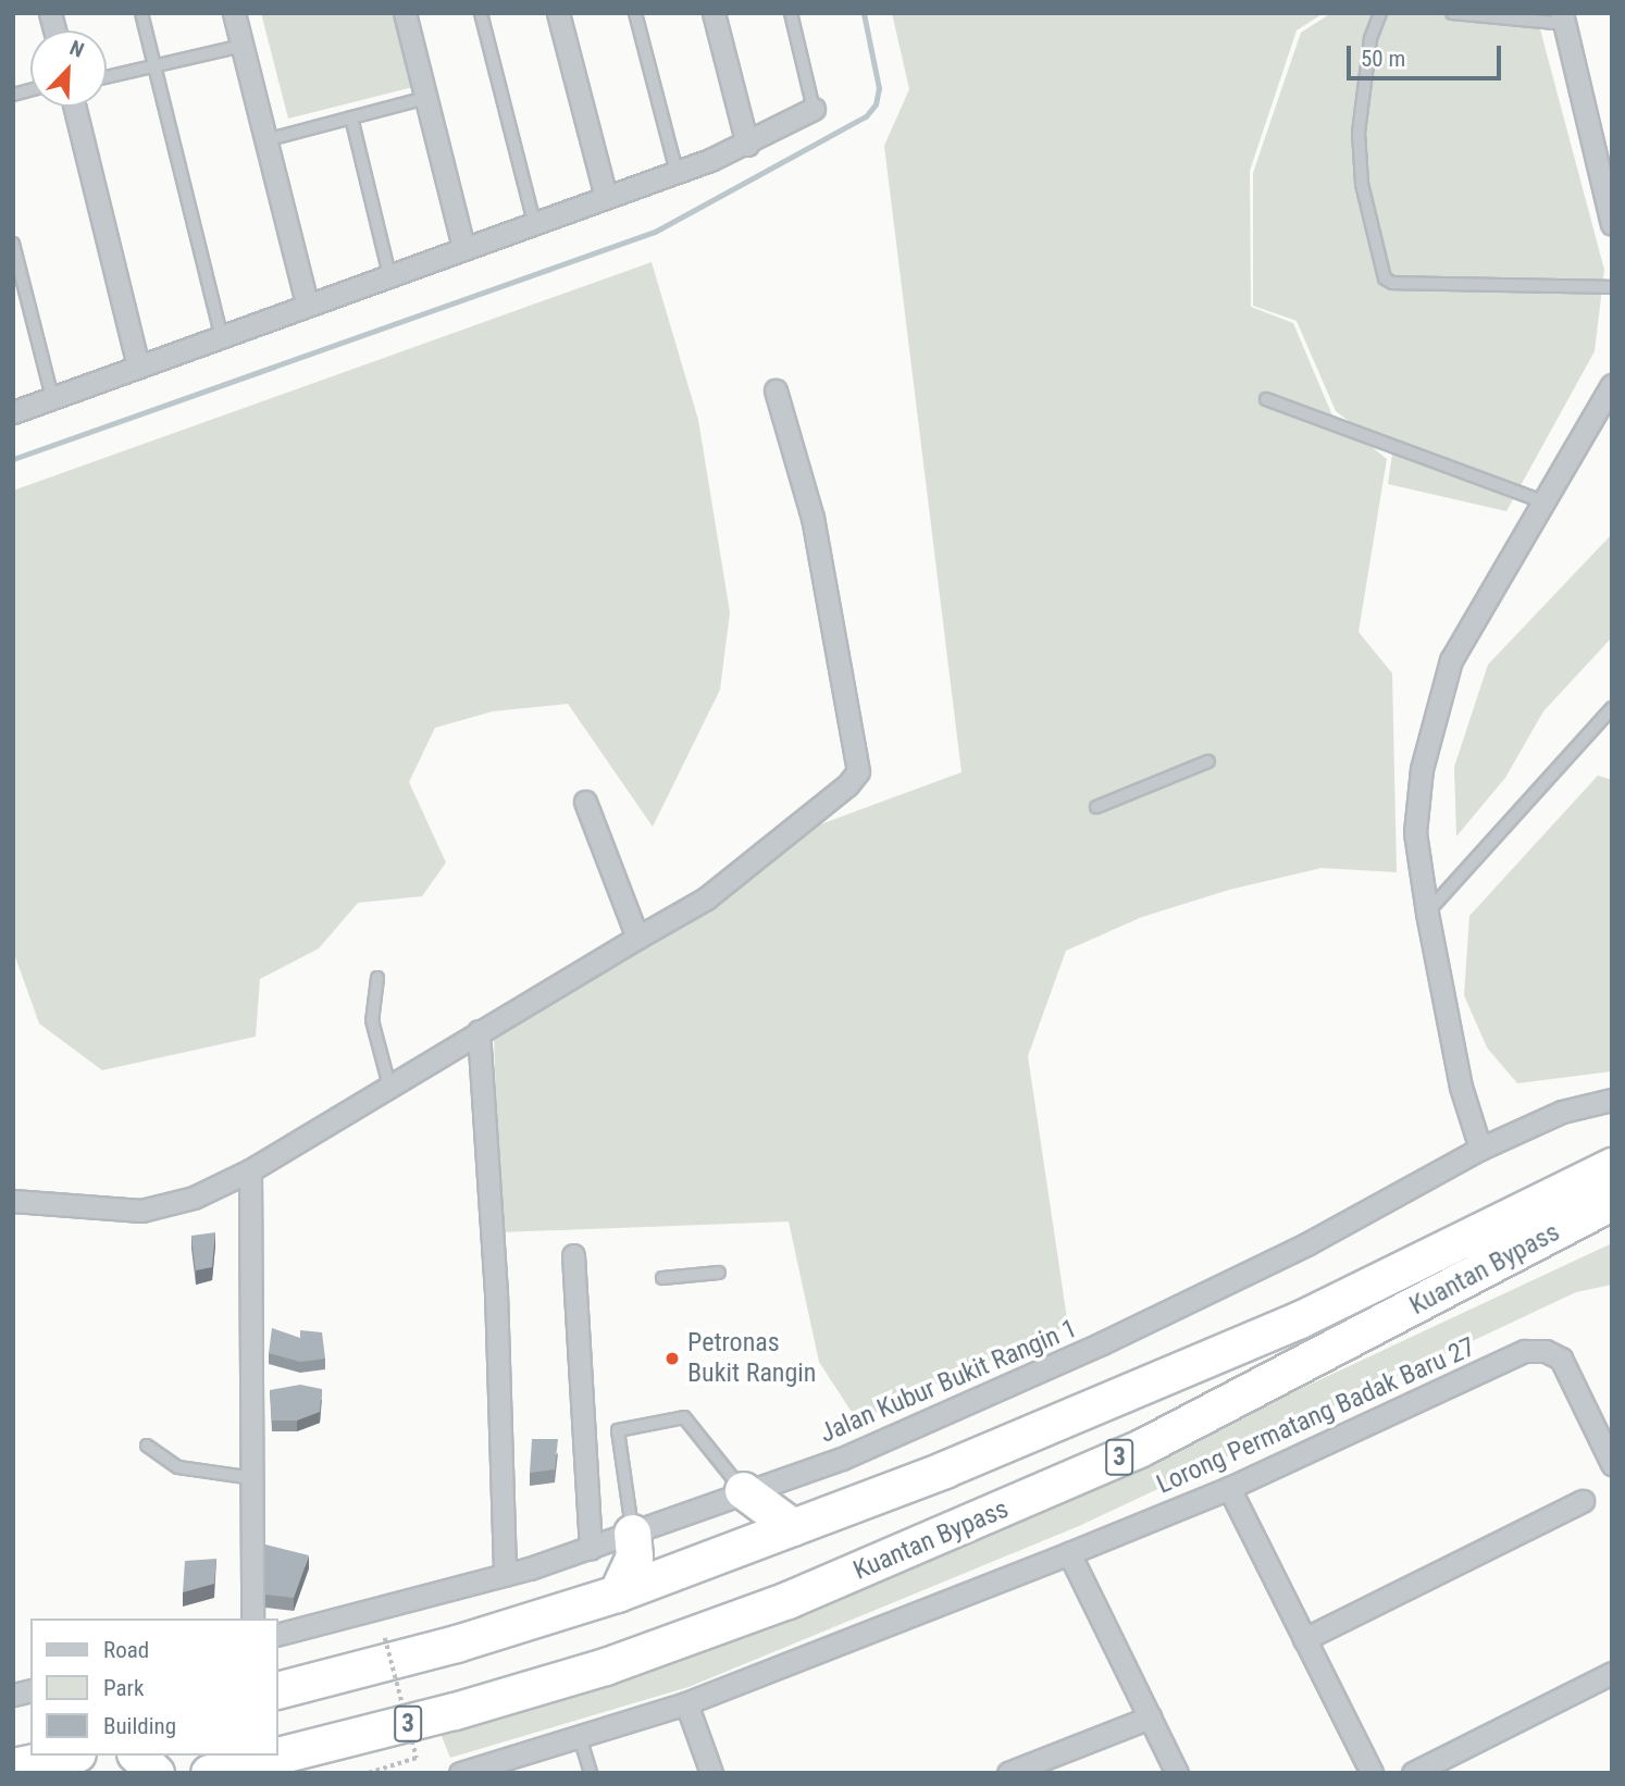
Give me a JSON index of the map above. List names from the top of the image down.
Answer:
{
  "streets": {
    "highway": ["Kuantan Bypass", "3"],
    "street": ["Jalan Kubur Bukit Rangin 1", "Lorong Permatang Badak Baru 27"]
  },
  "places": ["Petronas Bukit Rangin"],
  "legend": ["Road", "Park", "Building"],
  "scale_bar": "50 m",
  "north": "top right"
}
